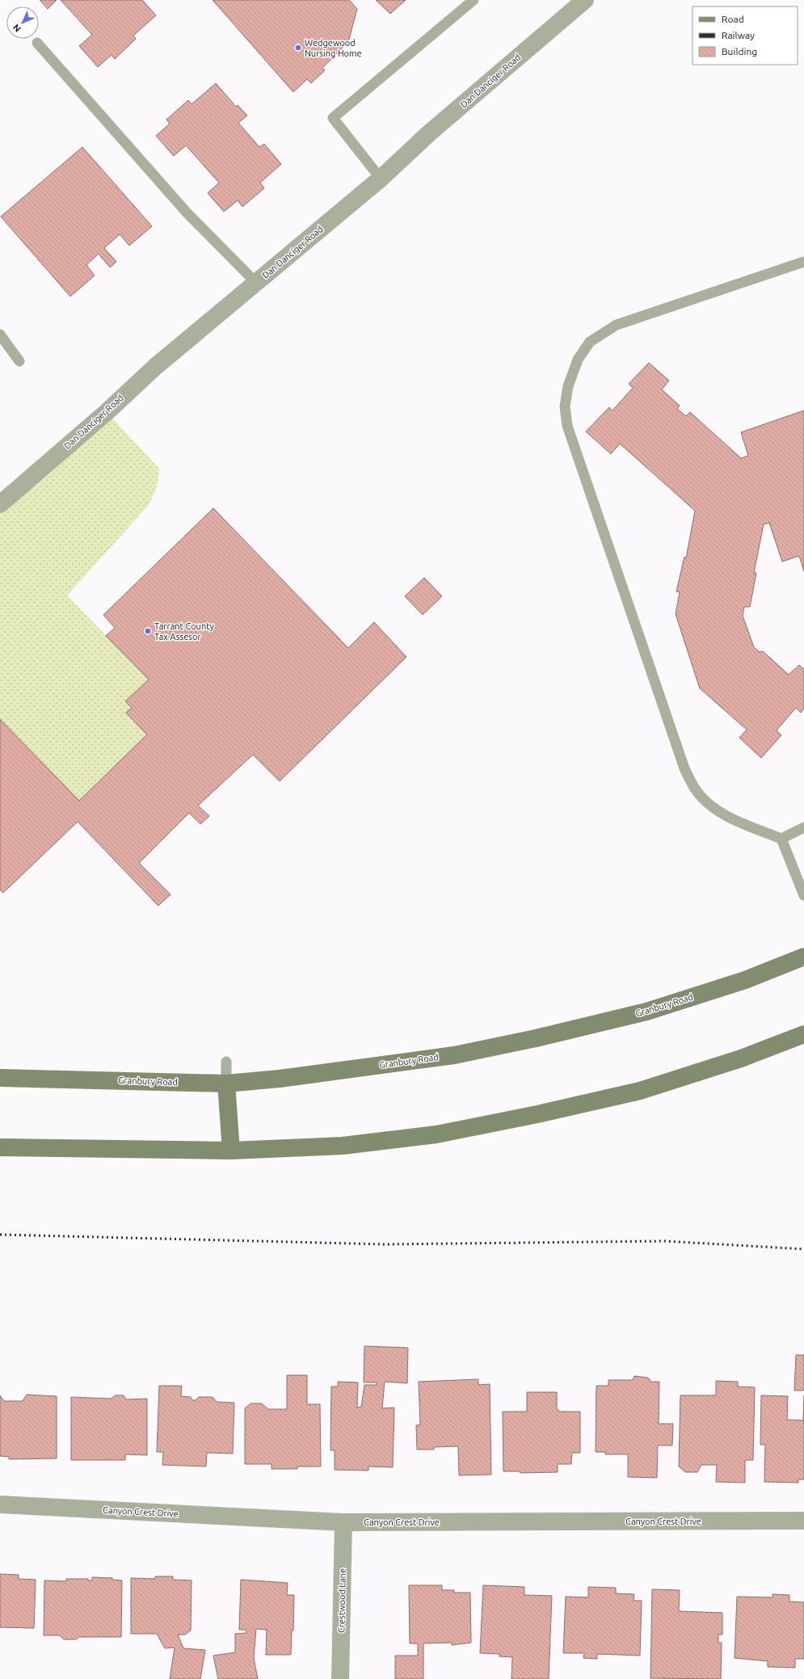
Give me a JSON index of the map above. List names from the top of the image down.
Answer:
{
  "streets": {
    "main road": ["Granbury Road"],
    "street": ["Dan Danciger Road", "Canyon Crest Drive", "Crestwood Lane"]
  },
  "crossings": [
    ["Canyon Crest Drive", "Crestwood Lane"]
  ],
  "places": ["Wedgewood Nursing Home", "Tarrant County Tax Assesor"],
  "legend": ["Road", "Railway", "Building"],
  "north": "bottom left"
}
